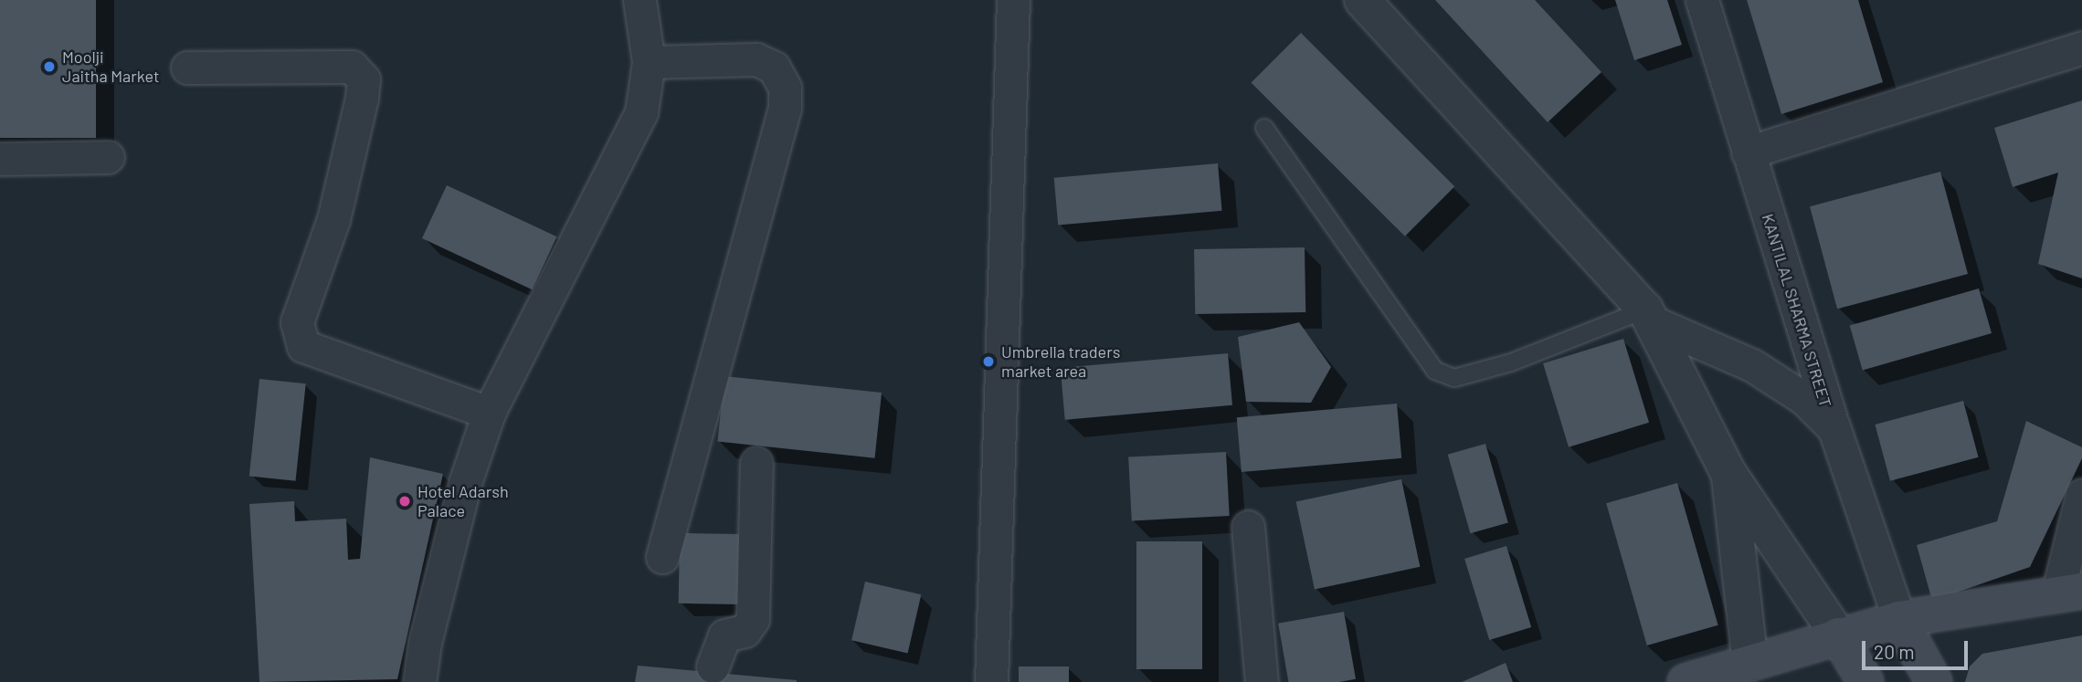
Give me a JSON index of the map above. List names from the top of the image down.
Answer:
{
  "streets": {
    "street": ["KANTILAL SHARMA STREET"]
  },
  "places": ["Moolji Jaitha Market", "Umbrella traders market area", "Hotel Adarsh Palace"],
  "scale_bar": "20 m"
}
